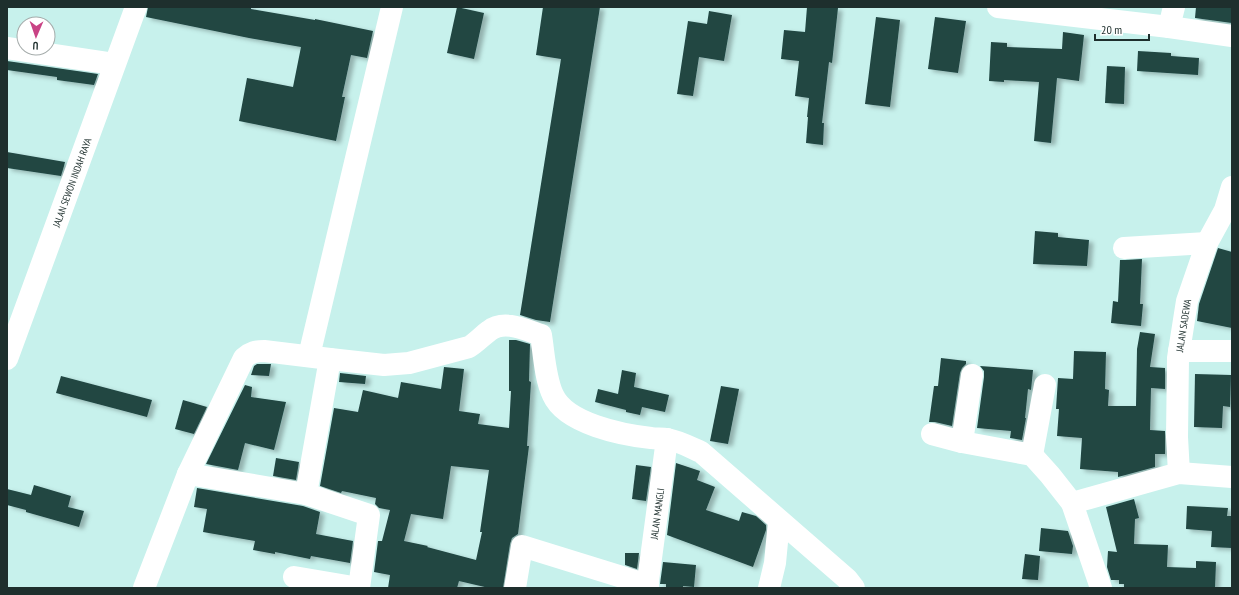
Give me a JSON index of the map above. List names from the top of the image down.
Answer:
{
  "streets": {
    "street": ["JALAN SEWON INDAH RAYA", "JALAN SADEWA", "JALAN MANGLI"]
  },
  "scale_bar": "20 m",
  "north": "bottom"
}
